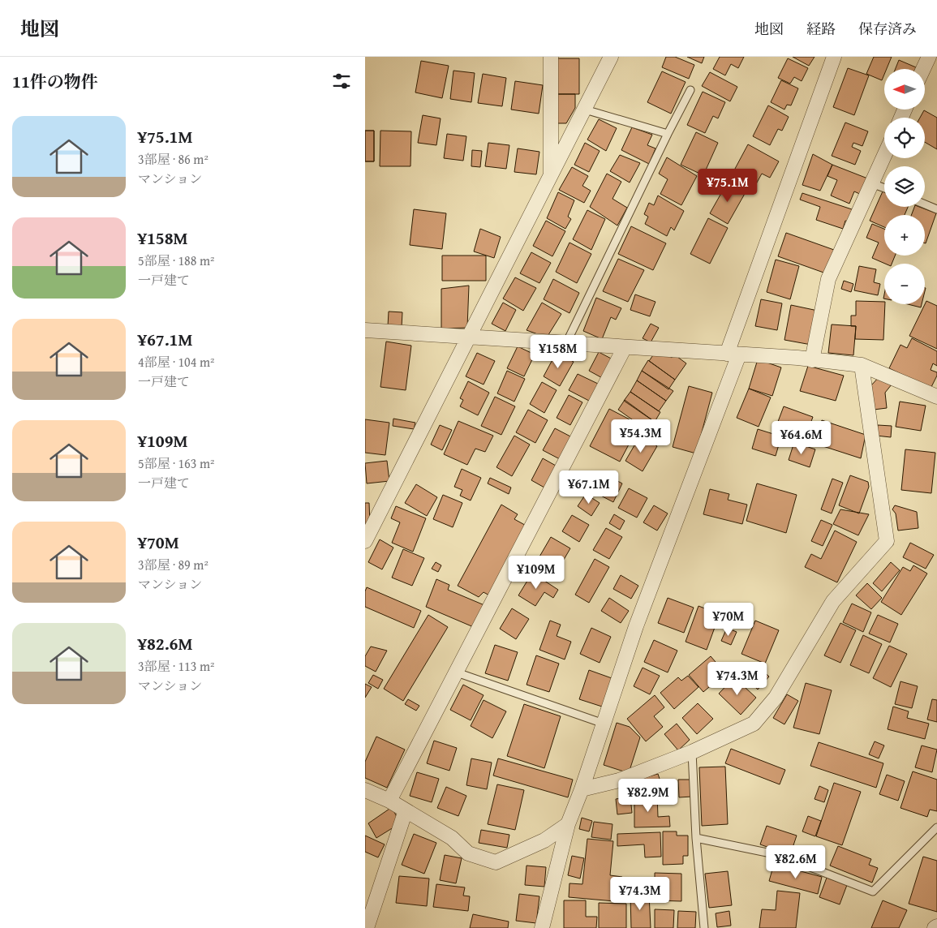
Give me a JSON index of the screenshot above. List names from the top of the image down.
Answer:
{
  "north": "left",
  "page": {
    "header": "地図",
    "nav": ["地図", "経路", "保存済み"],
    "heading": "11件の物件",
    "map_buttons": ["+", "−"],
    "list": [
      {
        "name": "¥75.1M",
        "note": "3部屋 · 86 m² · マンション"
      },
      {
        "name": "¥158M",
        "note": "5部屋 · 188 m² · 一戸建て"
      },
      {
        "name": "¥67.1M",
        "note": "4部屋 · 104 m² · 一戸建て"
      },
      {
        "name": "¥109M",
        "note": "5部屋 · 163 m² · 一戸建て"
      },
      {
        "name": "¥70M",
        "note": "3部屋 · 89 m² · マンション"
      },
      {
        "name": "¥82.6M",
        "note": "3部屋 · 113 m² · マンション"
      }
    ],
    "price": [
      "¥75.1M",
      "¥158M",
      "¥54.3M",
      "¥64.6M",
      "¥67.1M",
      "¥109M",
      "¥70M",
      "¥74.3M",
      "¥82.9M",
      "¥82.6M",
      "¥74.3M"
    ]
  }
}
